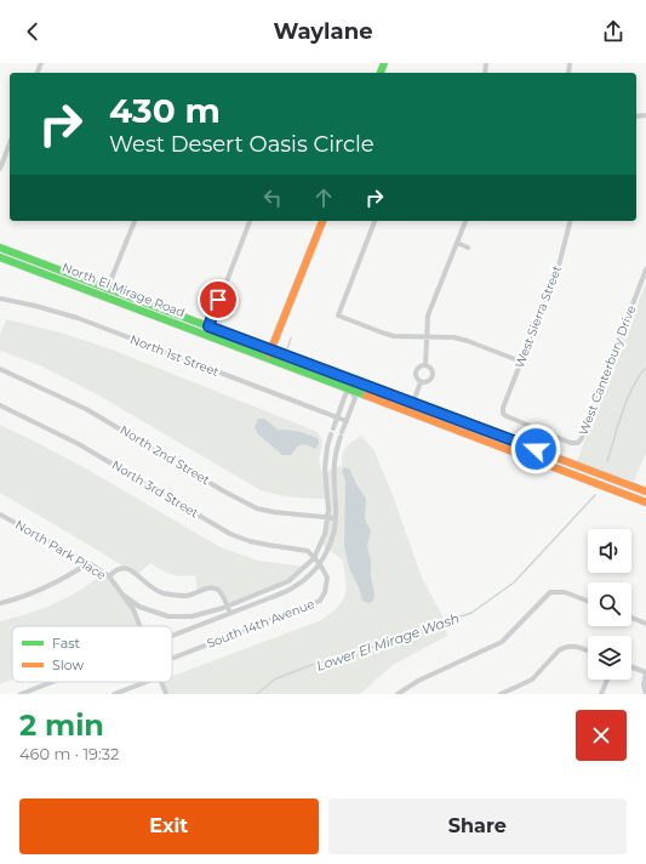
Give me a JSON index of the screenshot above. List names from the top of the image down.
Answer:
{
  "streets": {
    "main road": ["North El Mirage Road"],
    "street": [
      "West Sierra Street",
      "North 1st Street",
      "West Canterbury Drive",
      "North 2nd Street",
      "North 3rd Street",
      "North Park Place",
      "South 14th Avenue"
    ]
  },
  "crossings": [
    ["West Sierra Street", "West Canterbury Drive"]
  ],
  "water": ["Lower El Mirage Wash"],
  "legend": ["Fast", "Slow"],
  "page": {
    "header": "Waylane",
    "turn": ["430 m", "West Desert Oasis Circle"],
    "heading": ["2 min", "460 m · 19:32"],
    "buttons": ["Exit", "Share"]
  }
}
